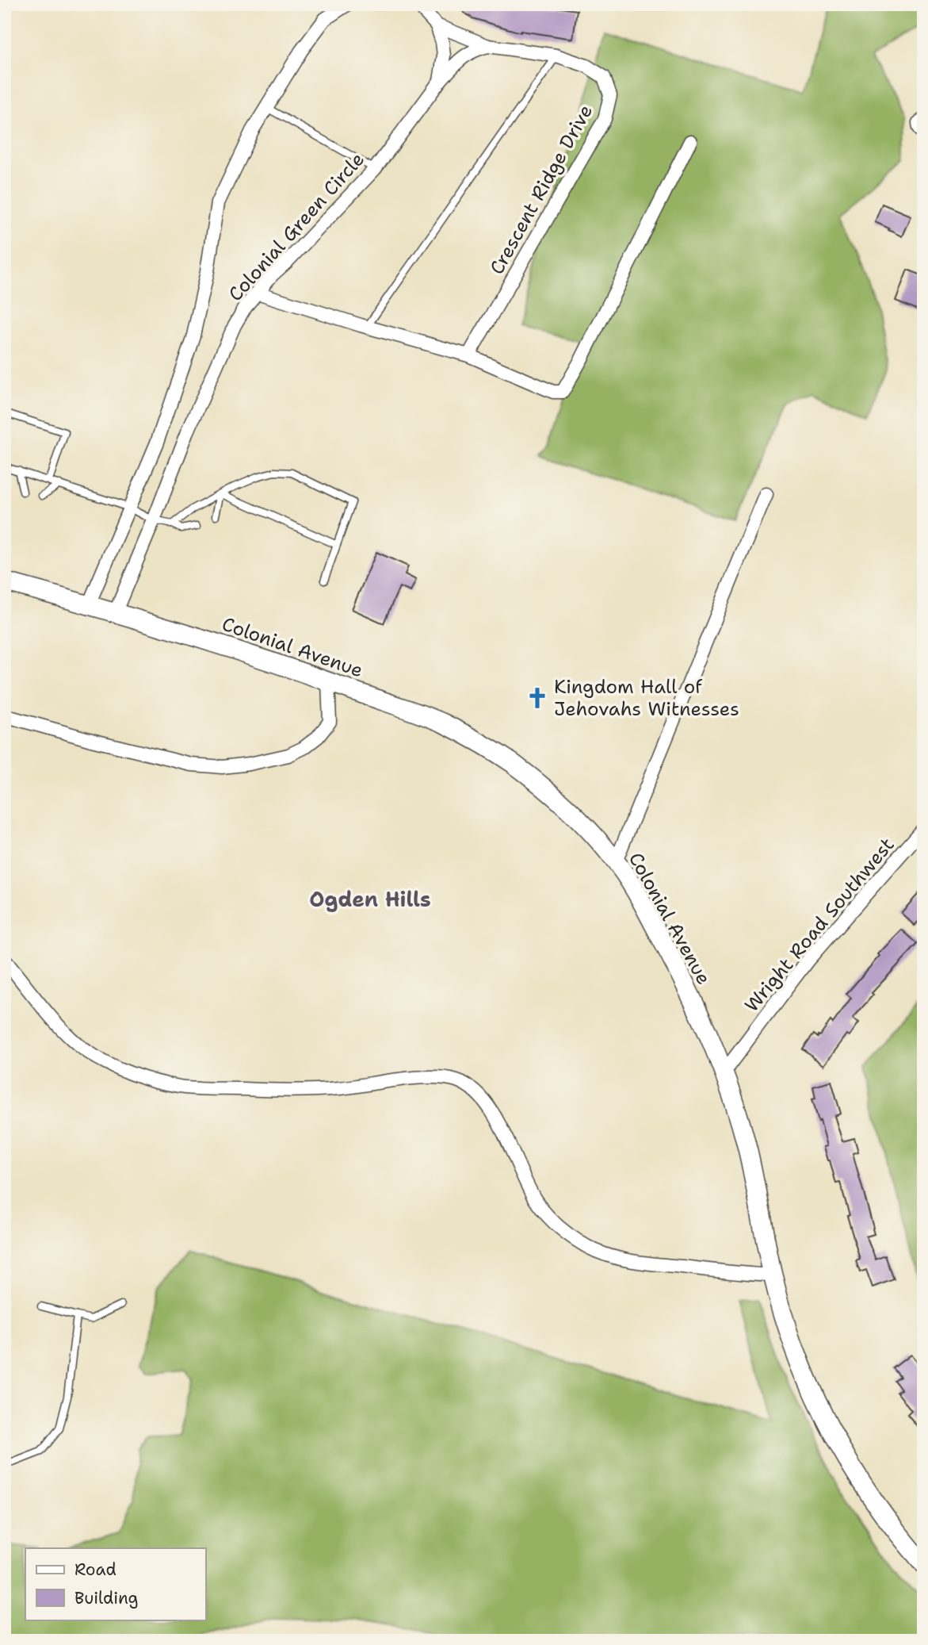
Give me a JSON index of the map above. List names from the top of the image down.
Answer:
{
  "streets": {
    "main road": ["Colonial Avenue"],
    "street": ["Crescent Ridge Drive", "Colonial Green Circle", "Wright Road Southwest"]
  },
  "crossings": [
    ["Crescent Ridge Drive", "Colonial Green Circle"],
    ["Colonial Green Circle", "Colonial Avenue"],
    ["Colonial Avenue", "Wright Road Southwest"]
  ],
  "districts": ["Ogden Hills"],
  "places": {
    "church": ["Kingdom Hall of Jehovahs Witnesses"]
  },
  "legend": ["Road", "Building"]
}
